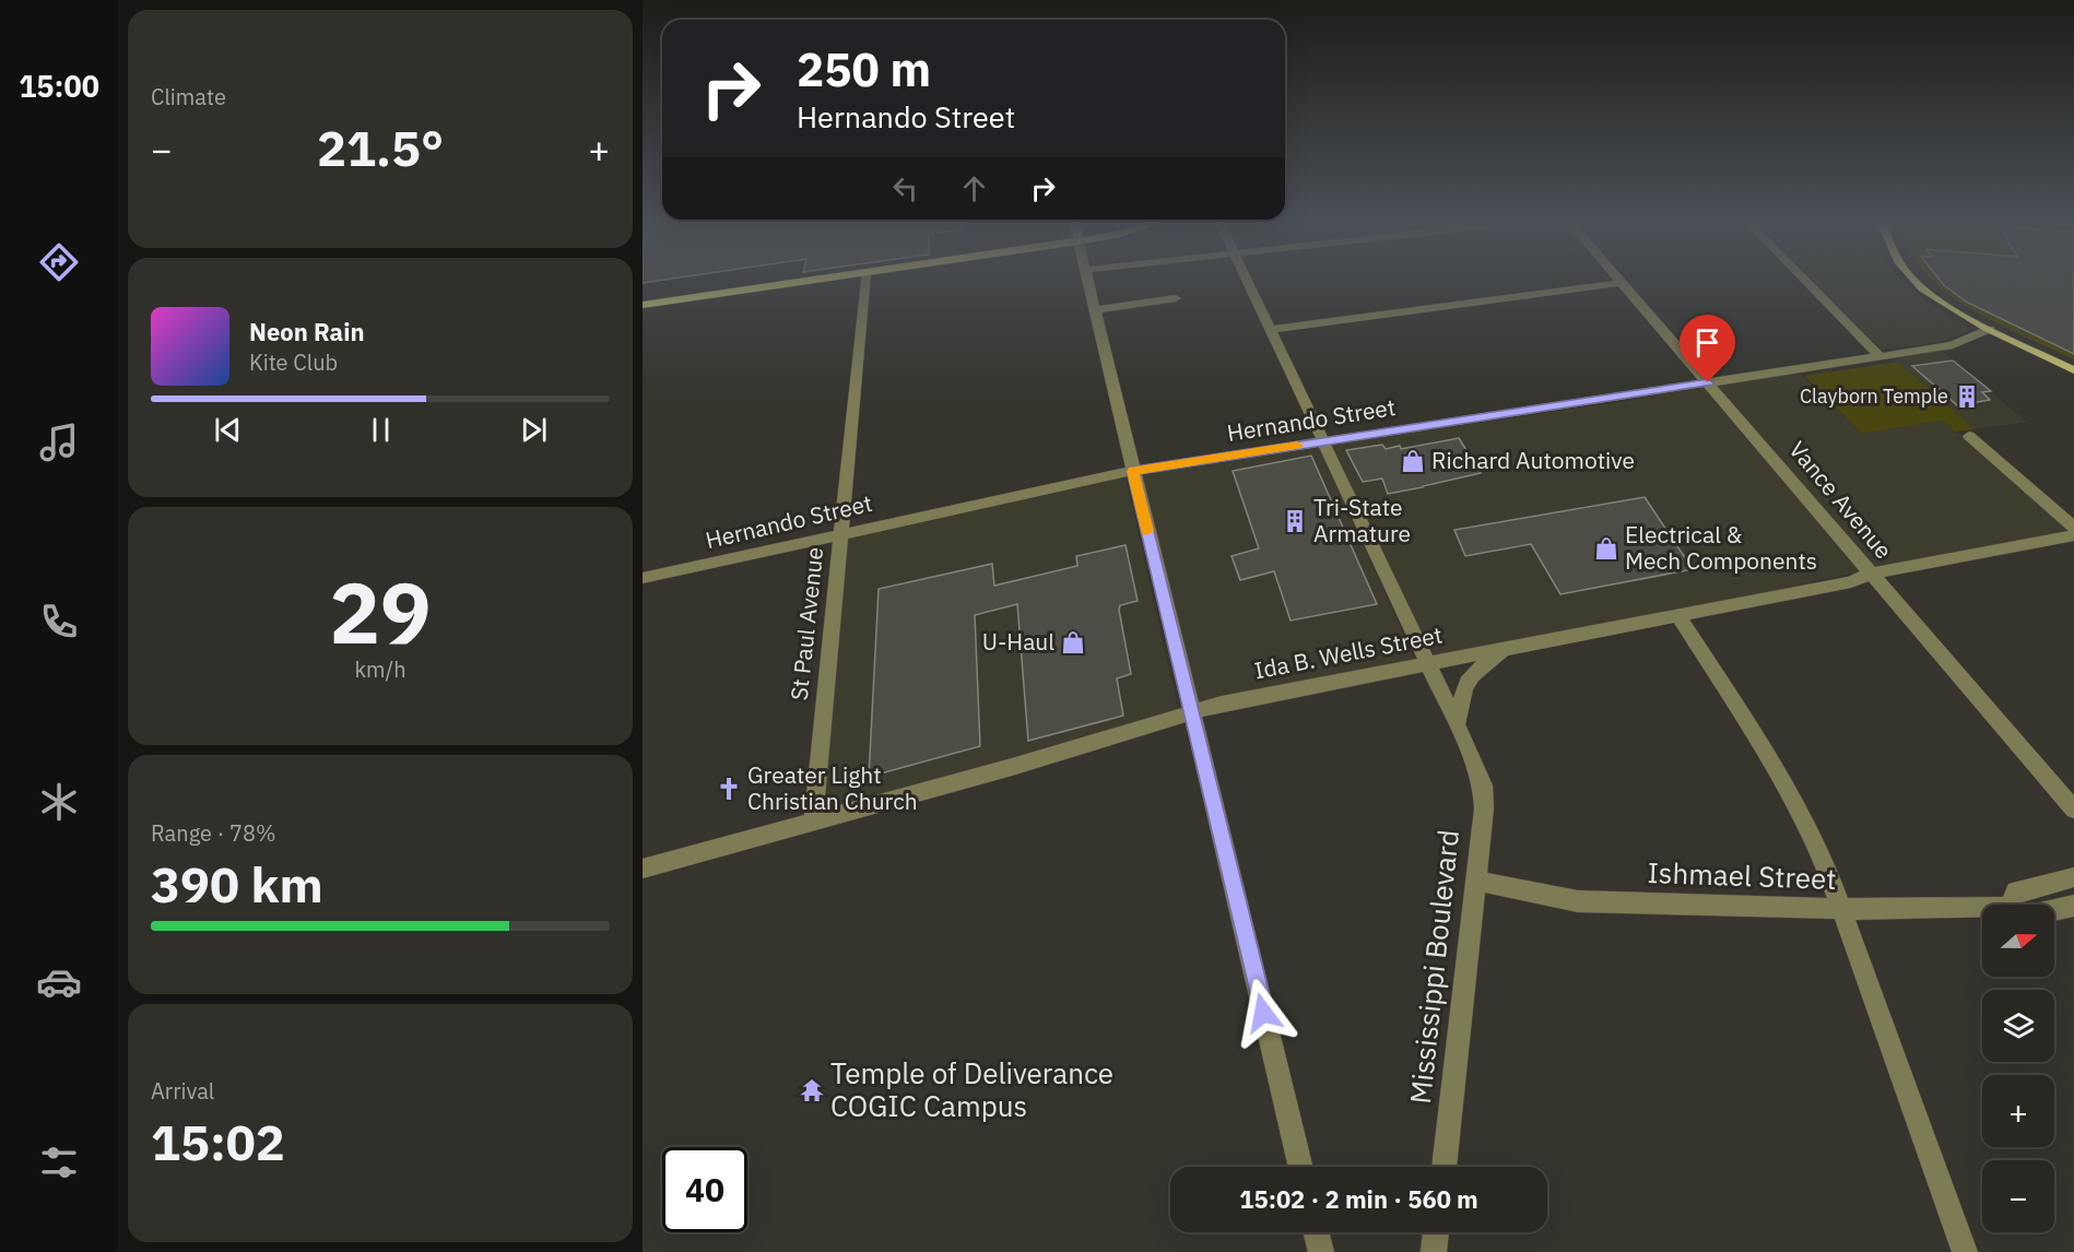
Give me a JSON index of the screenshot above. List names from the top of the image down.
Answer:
{
  "streets": {
    "street": [
      "Hernando Street",
      "Vance Avenue",
      "St Paul Avenue",
      "Ida B. Wells Street",
      "Ishmael Street",
      "Mississippi Boulevard"
    ]
  },
  "crossings": [
    ["Hernando Street", "Vance Avenue"],
    ["Hernando Street", "St Paul Avenue"],
    ["Hernando Street", "Mississippi Boulevard"],
    ["Vance Avenue", "Ida B. Wells Street"],
    ["St Paul Avenue", "Ida B. Wells Street"],
    ["Ida B. Wells Street", "Mississippi Boulevard"],
    ["Ishmael Street", "Mississippi Boulevard"]
  ],
  "places": {
    "building": ["Clayborn Temple", "Tri-State Armature"],
    "shop": ["Richard Automotive", "Electrical & Mech Components", "U-Haul"],
    "church": ["Greater Light Christian Church"],
    "temple": ["Temple of Deliverance COGIC Campus"]
  },
  "north": "right",
  "page": {
    "tabs": "15:00",
    "tile": [
      "Climate",
      ["29", "km/h"],
      ["Range · 78%", "390 km"],
      ["Arrival", "15:02"]
    ],
    "turn": ["250 m", "Hernando Street"],
    "heat": ["−", "21.5°", "+"],
    "song": ["Neon Rain", "Kite Club"],
    "map_buttons": ["+", "−"],
    "limit": "40",
    "trip": "15:02 · 2 min · 560 m"
  }
}
